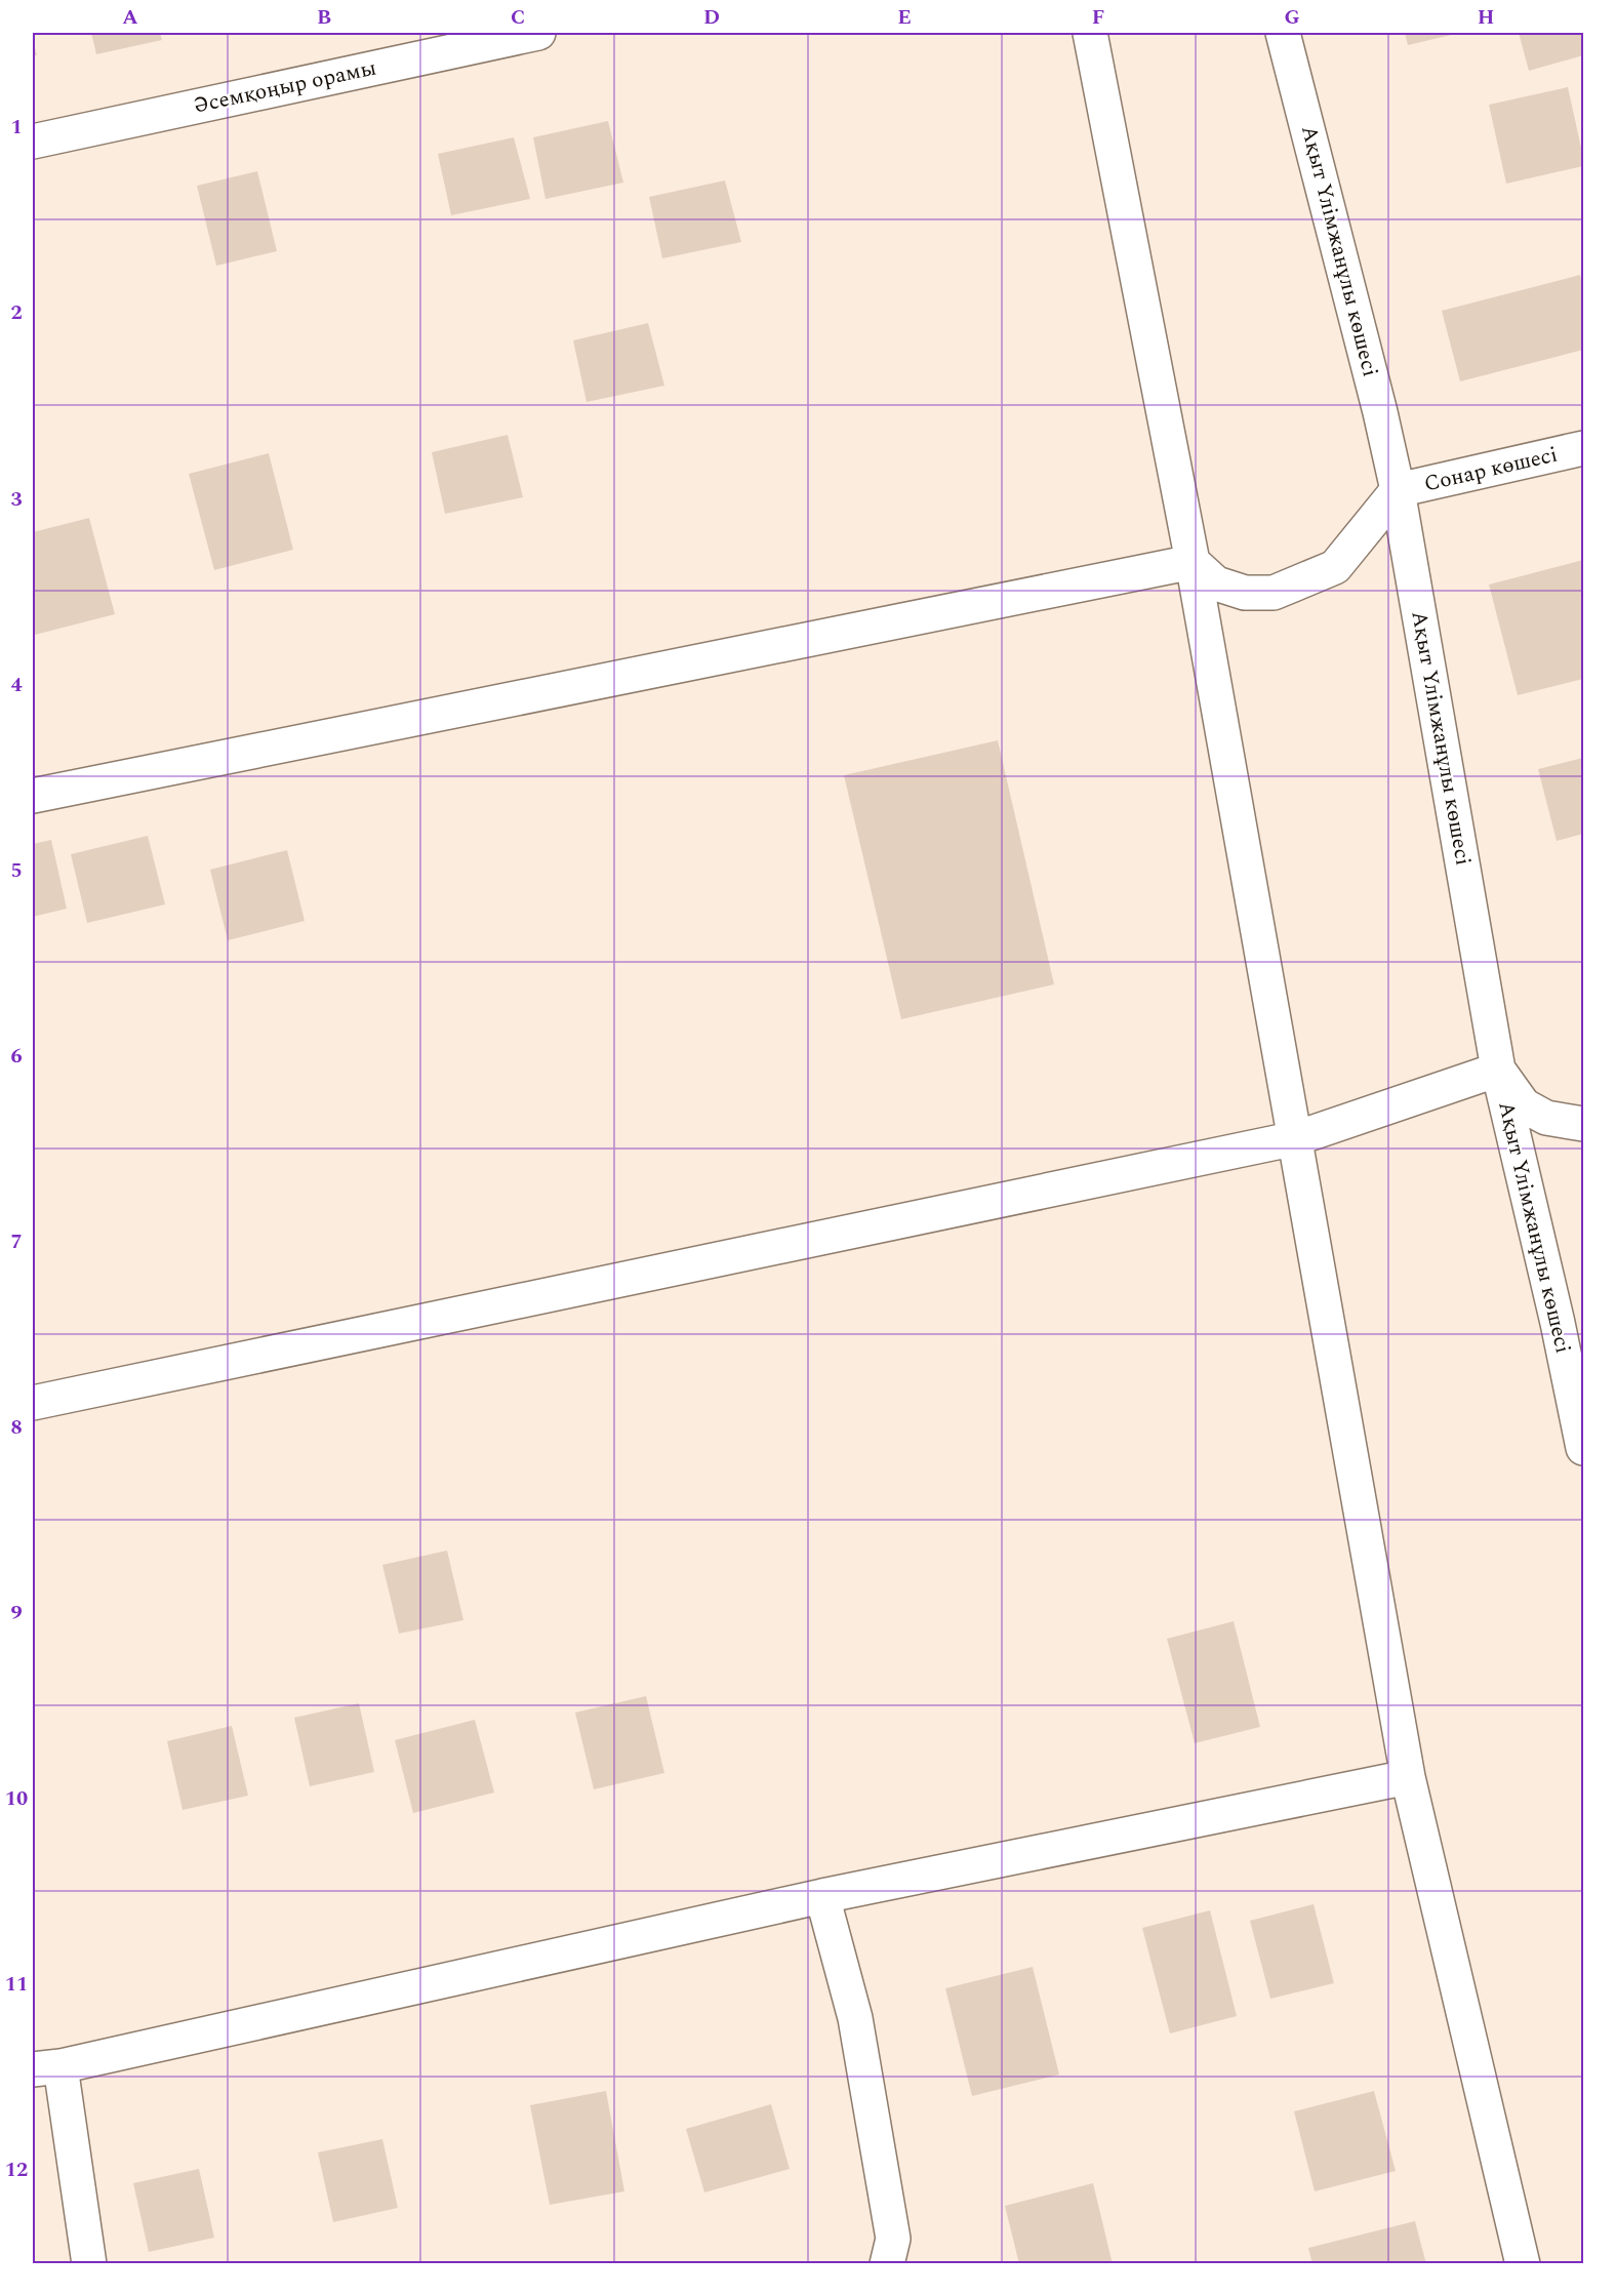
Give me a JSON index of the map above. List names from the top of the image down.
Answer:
{
  "streets": {
    "street": ["Әсемқоңыр орамы", "Ақыт Үлімжанұлы көшесі", "Сонар көшесі"]
  },
  "crossings": [
    ["Ақыт Үлімжанұлы көшесі", "Сонар көшесі"]
  ],
  "grid": {
    "columns": [
      "A",
      "B",
      "C",
      "D",
      "E",
      "F",
      "G",
      "H"
    ],
    "rows": [
      "1",
      "2",
      "3",
      "4",
      "5",
      "6",
      "7",
      "8",
      "9",
      "10",
      "11",
      "12"
    ]
  }
}
